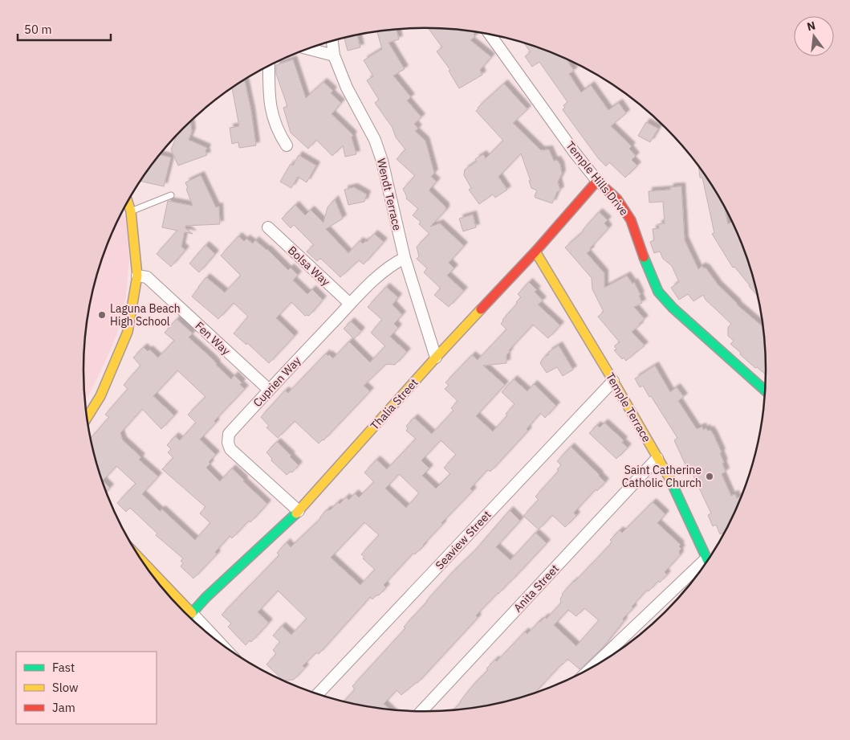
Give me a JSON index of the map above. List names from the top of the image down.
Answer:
{
  "streets": {
    "street": [
      "Temple Hills Drive",
      "Wendt Terrace",
      "Bolsa Way",
      "Fen Way",
      "Cuprien Way",
      "Thalia Street",
      "Temple Terrace",
      "Seaview Street",
      "Anita Street"
    ]
  },
  "crossings": [
    ["Temple Hills Drive", "Thalia Street"],
    ["Wendt Terrace", "Cuprien Way"],
    ["Wendt Terrace", "Thalia Street"],
    ["Bolsa Way", "Cuprien Way"],
    ["Fen Way", "Cuprien Way"],
    ["Cuprien Way", "Thalia Street"],
    ["Thalia Street", "Temple Terrace"],
    ["Temple Terrace", "Seaview Street"],
    ["Temple Terrace", "Anita Street"]
  ],
  "places": ["Laguna Beach High School", "Saint Catherine Catholic Church"],
  "legend": ["Fast", "Slow", "Jam"],
  "scale_bar": "50 m",
  "north": "top"
}
